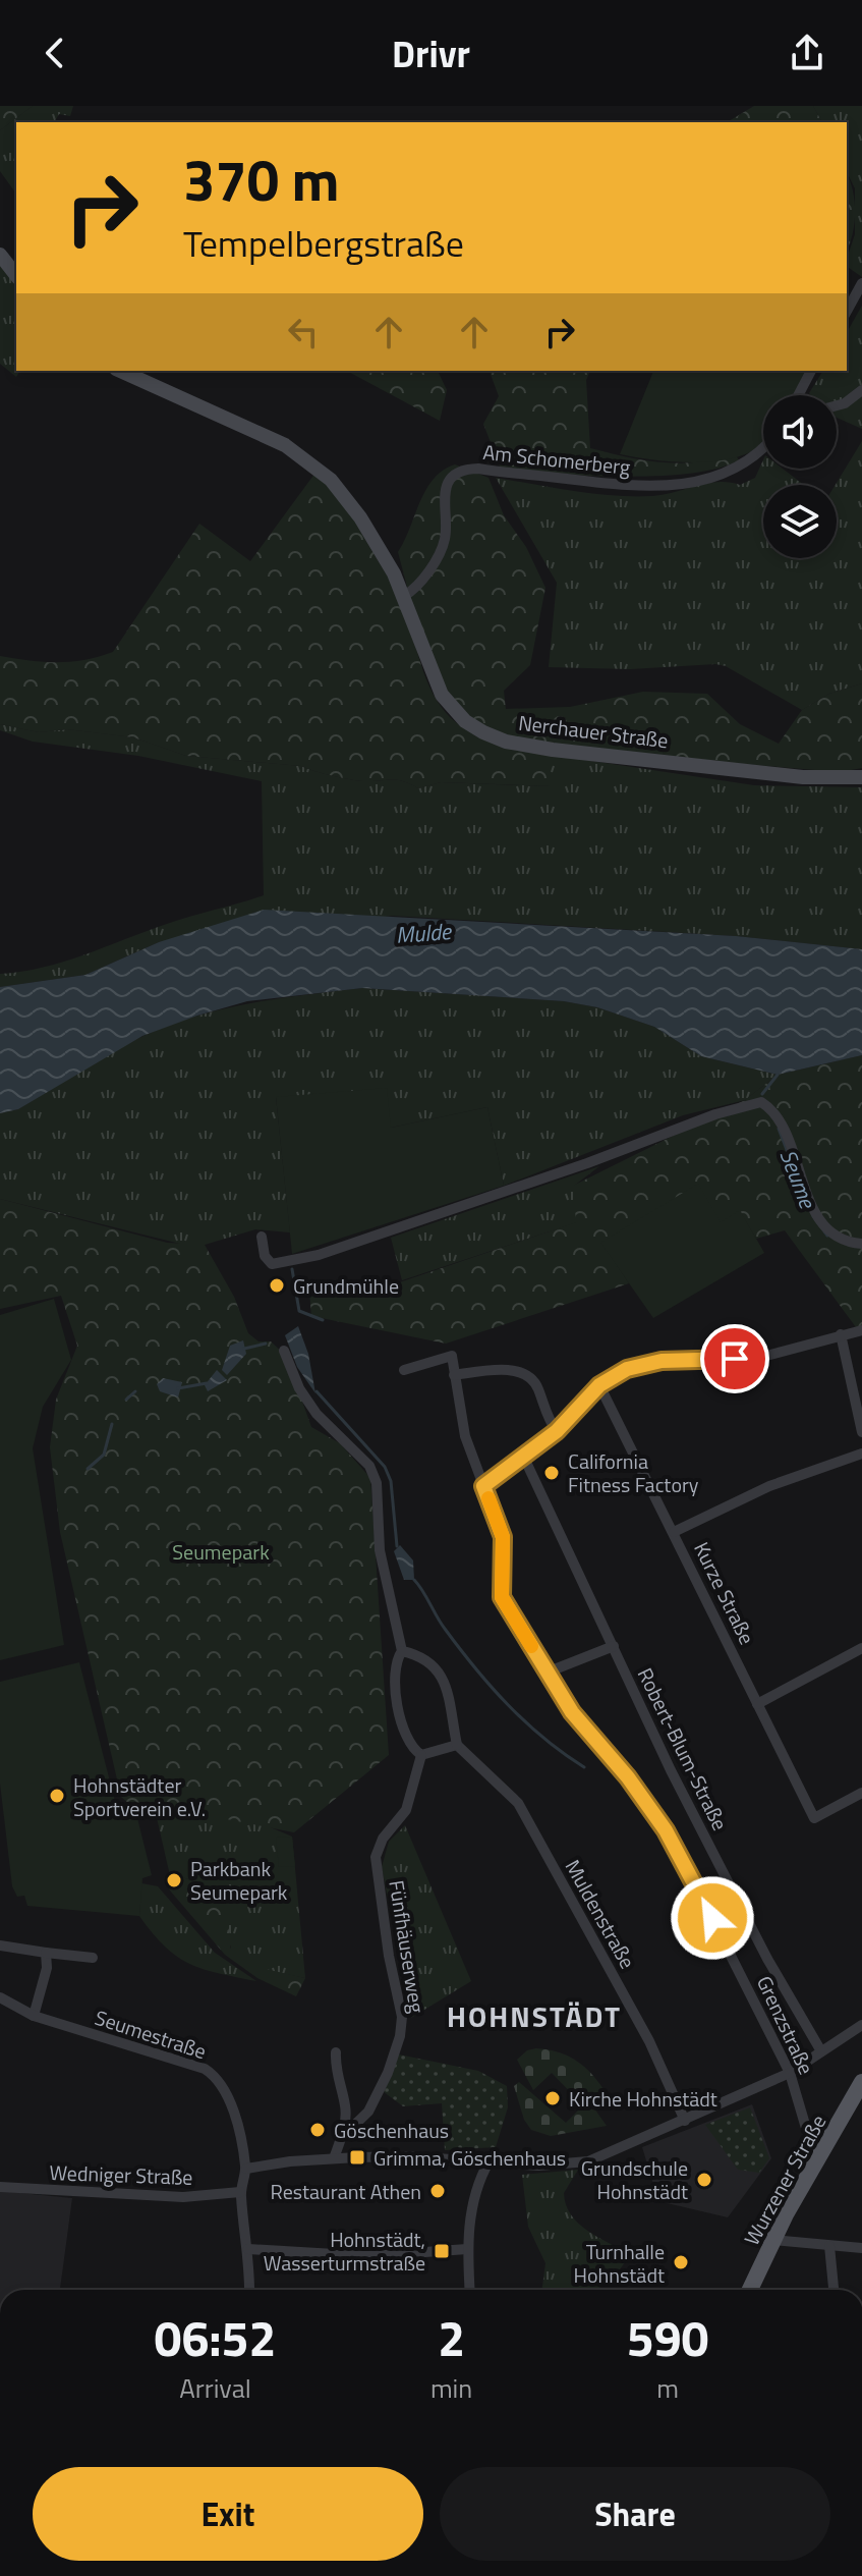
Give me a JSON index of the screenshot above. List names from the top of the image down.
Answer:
{
  "streets": {
    "main road": ["Nerchauer Straße", "Wurzener Straße"],
    "street": [
      "Am Schomerberg",
      "Kurze Straße",
      "Robert-Blum-Straße",
      "Muldenstraße",
      "Fünfhäuserweg",
      "Grenzstraße",
      "Seumestraße",
      "Wedniger Straße"
    ]
  },
  "crossings": [
    ["Am Schomerberg", "Nerchauer Straße"],
    ["Grenzstraße", "Wurzener Straße"],
    ["Seumestraße", "Wedniger Straße"]
  ],
  "districts": ["HOHNSTÄDT"],
  "water": ["Mulde", "Seume"],
  "parks": ["Seumepark"],
  "places": {
    "other": [
      "Grundmühle",
      "California Fitness Factory",
      "Hohnstädter Sportverein e.V.",
      "Parkbank Seumepark",
      "Kirche Hohnstädt",
      "Göschenhaus",
      "Grundschule Hohnstädt",
      "Restaurant Athen",
      "Turnhalle Hohnstädt"
    ],
    "transit": ["Grimma, Göschenhaus", "Hohnstädt, Wasserturmstraße"]
  },
  "page": {
    "header": "Drivr",
    "turn": ["370 m", "Tempelbergstraße"],
    "eta": [
      "06:52",
      "Arrival",
      "2",
      "min",
      "590",
      "m"
    ],
    "buttons": ["Exit", "Share"]
  }
}
